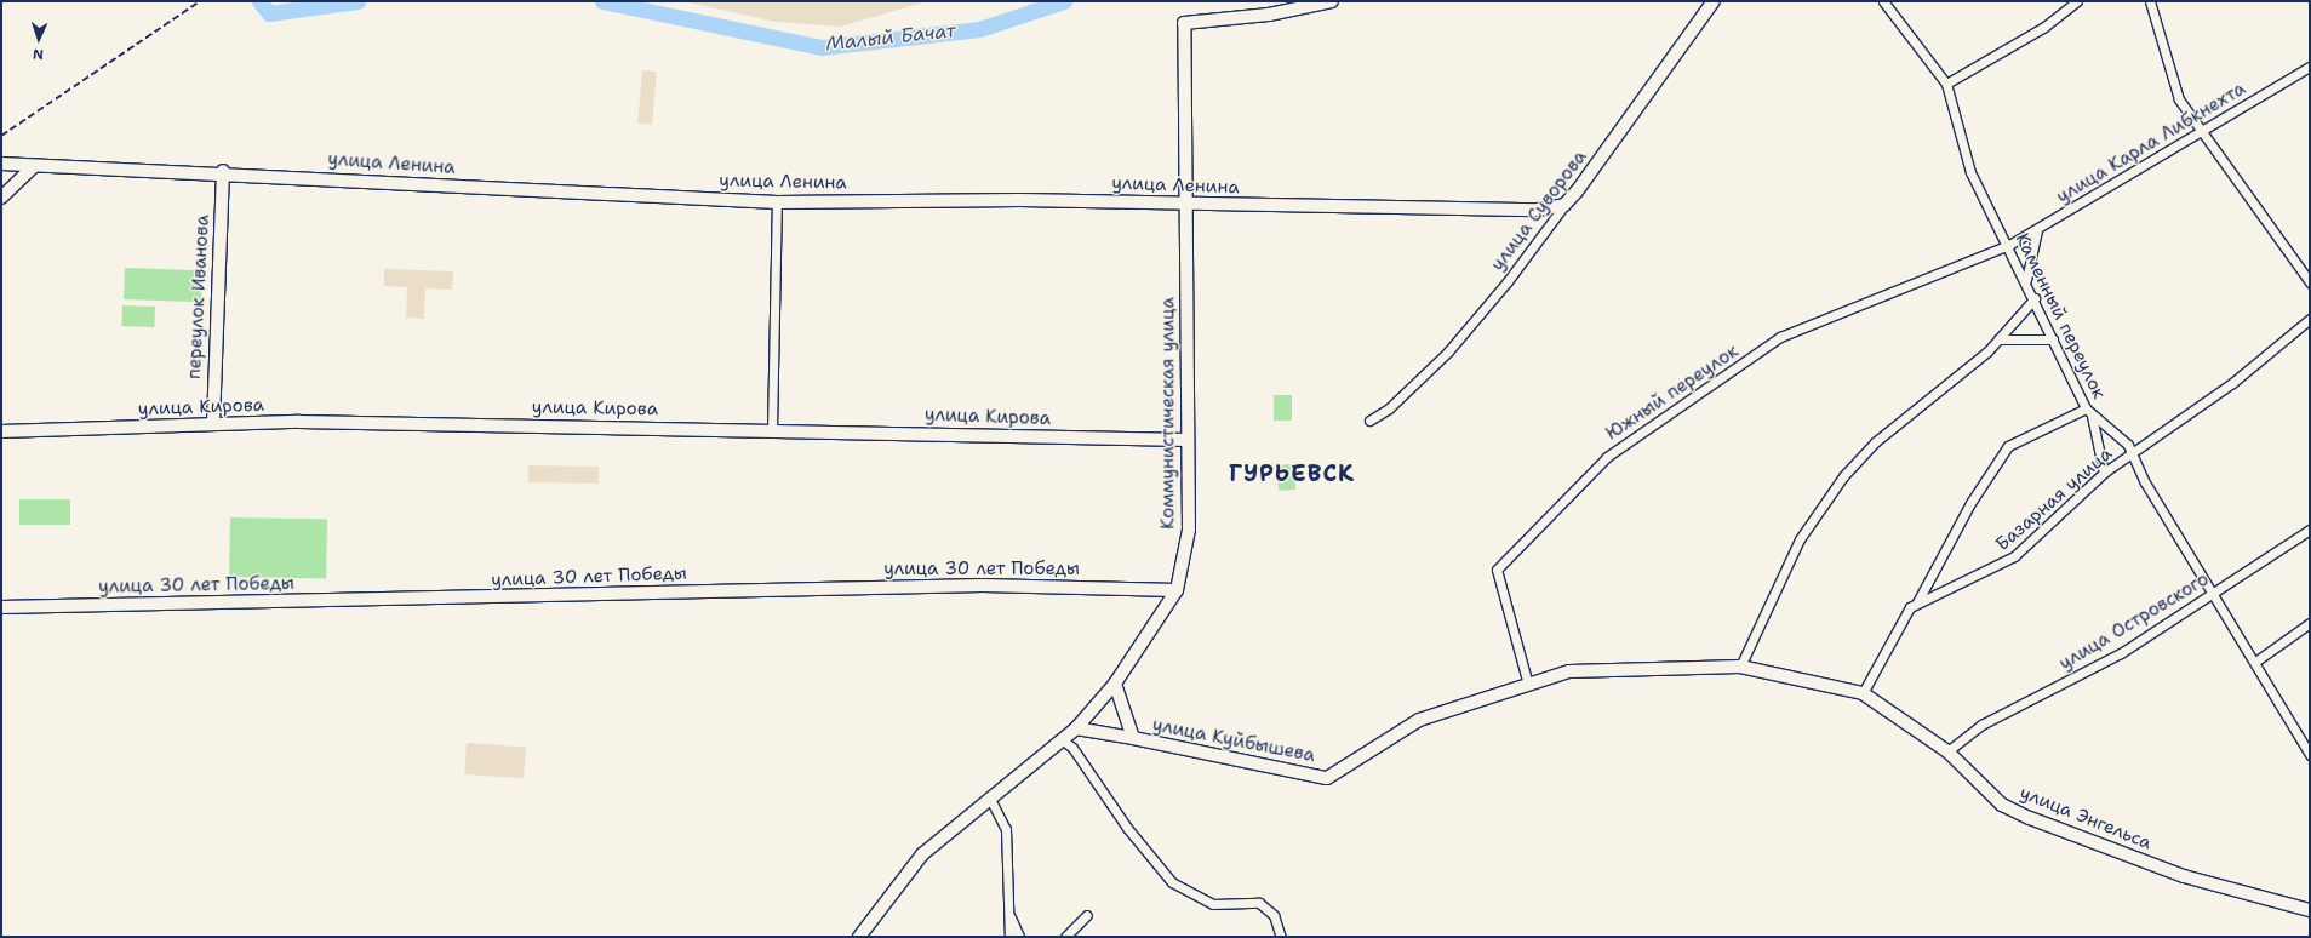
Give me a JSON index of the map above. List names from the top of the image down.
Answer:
{
  "streets": {
    "street": [
      "улица Карла Либкнехта",
      "улица Ленина",
      "улица Суворова",
      "переулок Иванова",
      "Каменный переулок",
      "Южный переулок",
      "улица Кирова",
      "Коммунистическая улица",
      "Базарная улица",
      "улица 30 лет Победы",
      "улица Островского",
      "улица Куйбышева",
      "улица Энгельса"
    ]
  },
  "crossings": [
    ["улица Карла Либкнехта", "Каменный переулок"],
    ["улица Карла Либкнехта", "Южный переулок"],
    ["улица Ленина", "улица Суворова"],
    ["улица Ленина", "переулок Иванова"],
    ["улица Ленина", "Коммунистическая улица"],
    ["переулок Иванова", "улица Кирова"],
    ["Каменный переулок", "Южный переулок"],
    ["Каменный переулок", "Базарная улица"],
    ["Каменный переулок", "улица Островского"],
    ["Южный переулок", "улица Энгельса"],
    ["улица Кирова", "Коммунистическая улица"],
    ["Коммунистическая улица", "улица 30 лет Победы"],
    ["Коммунистическая улица", "улица Куйбышева"],
    ["Базарная улица", "улица Энгельса"],
    ["улица Островского", "улица Энгельса"],
    ["улица Куйбышева", "улица Энгельса"]
  ],
  "districts": ["ГУРЬЕВСК"],
  "water": ["Малый Бачат"],
  "north": "bottom"
}
